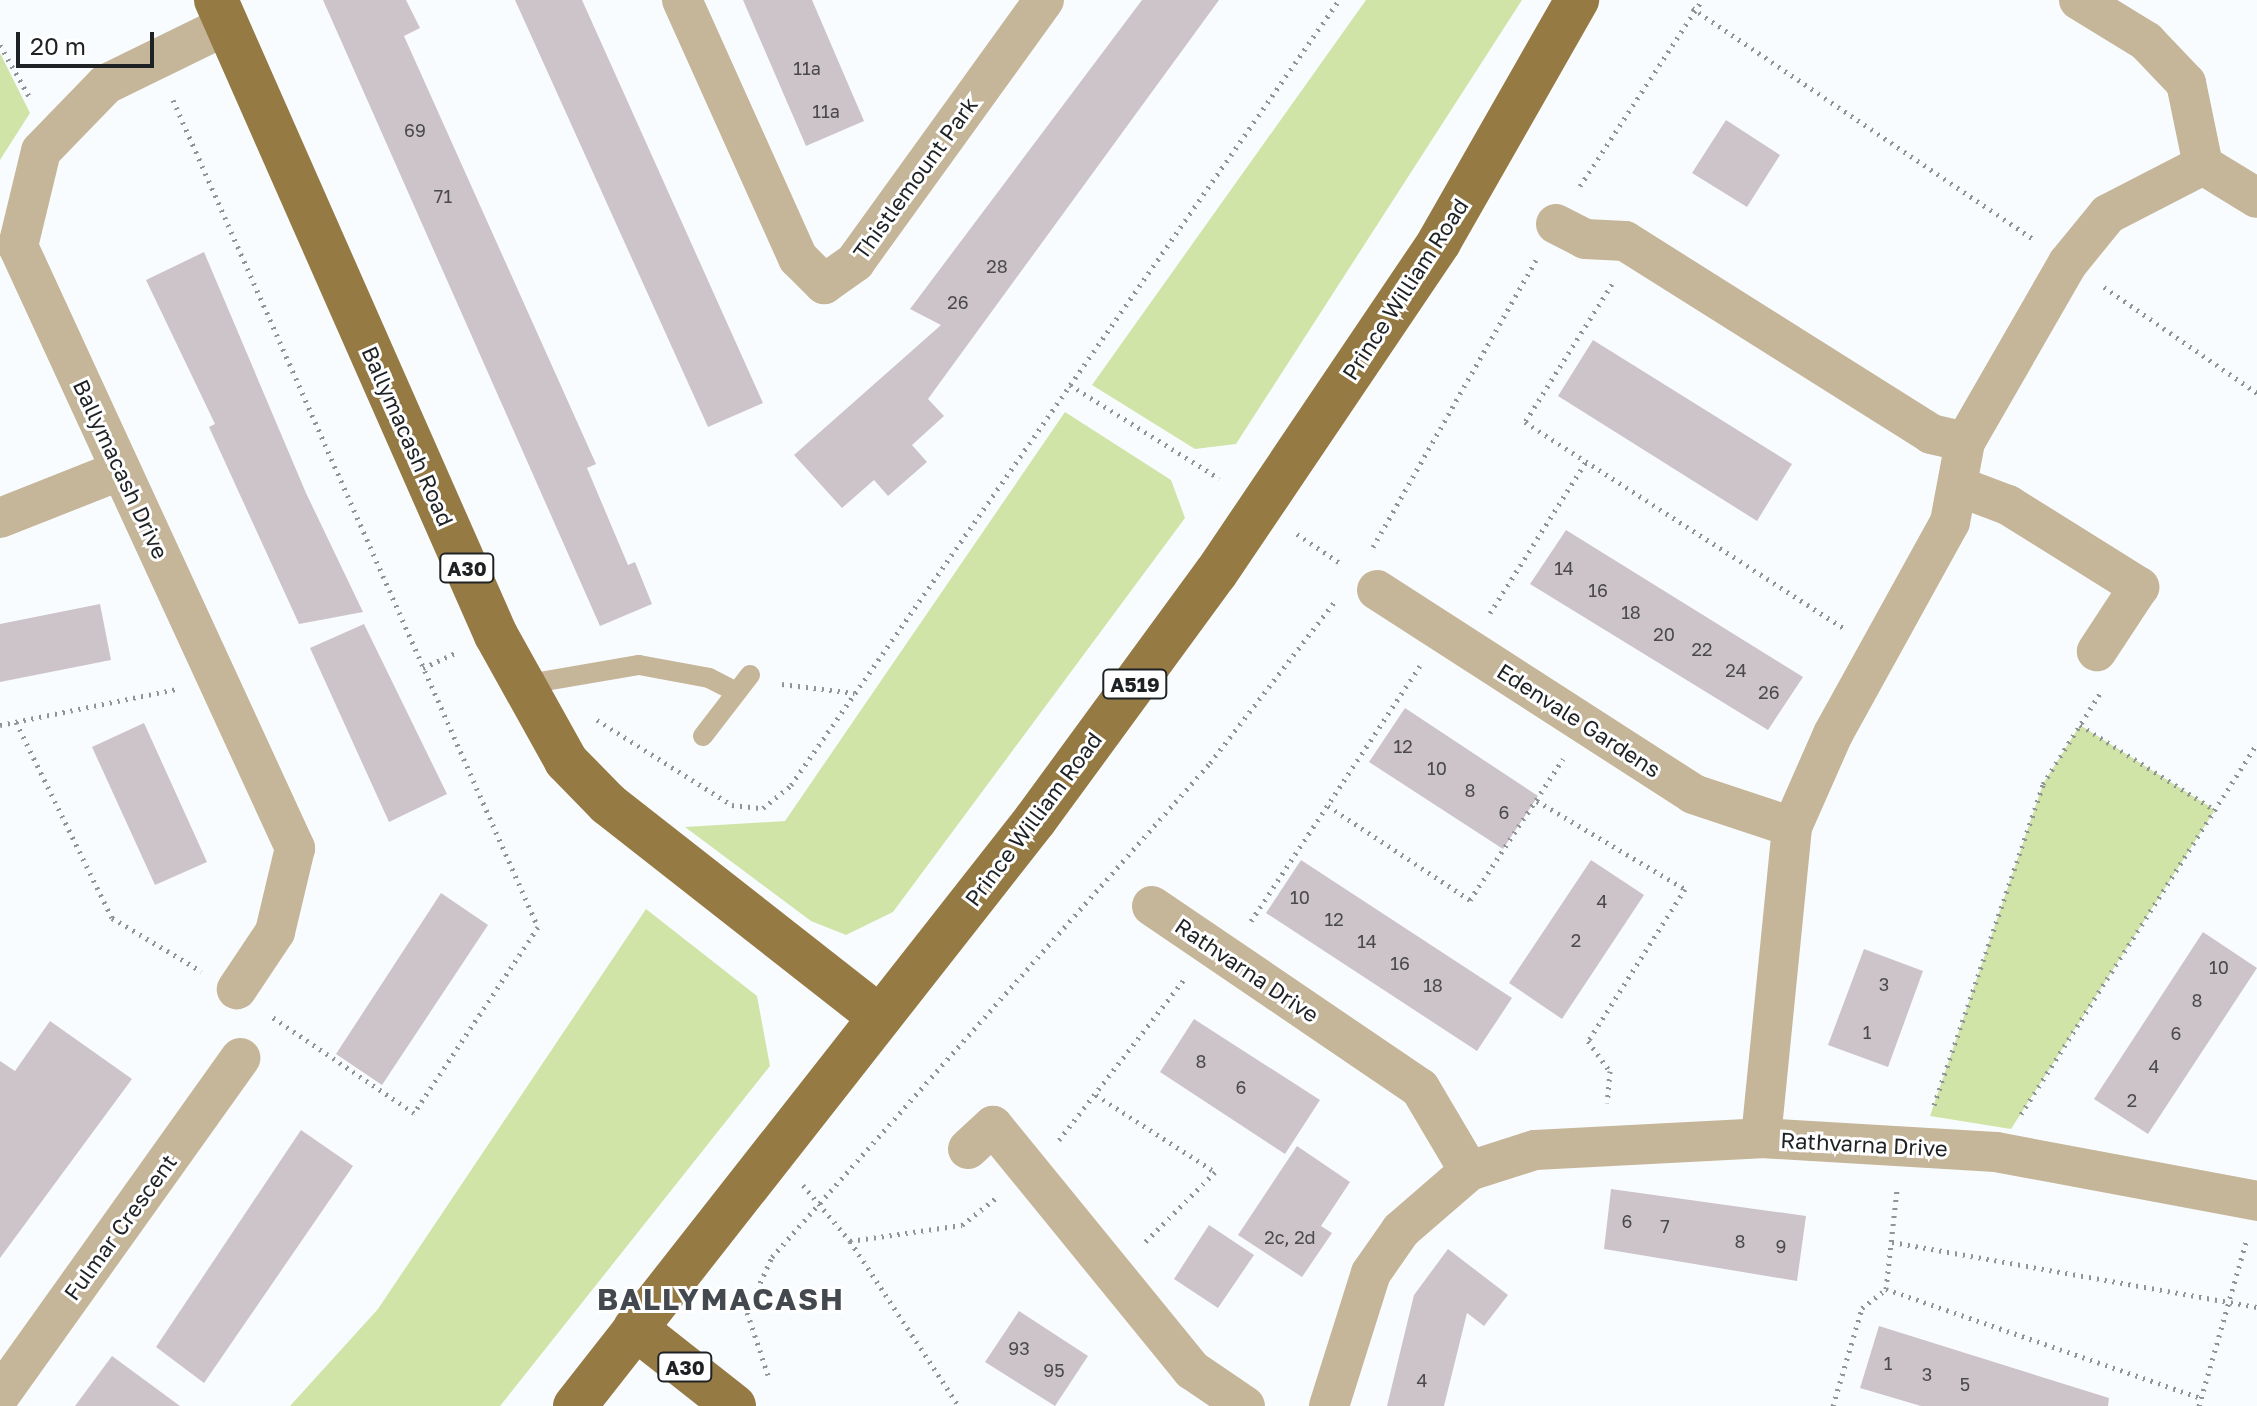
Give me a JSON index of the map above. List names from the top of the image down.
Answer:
{
  "streets": {
    "main road": [
      "Prince William Road",
      "Ballymacash Road",
      "A30",
      "A519"
    ],
    "street": [
      "Thistlemount Park",
      "Ballymacash Drive",
      "Edenvale Gardens",
      "Rathvarna Drive",
      "Fulmar Crescent"
    ]
  },
  "crossings": [
    ["Prince William Road", "Ballymacash Road"],
    ["Prince William Road", "A30"],
    ["Ballymacash Road", "Ballymacash Drive"]
  ],
  "districts": ["BALLYMACASH"],
  "house_numbers": [
    "11a",
    "11a",
    "69",
    "71",
    "28",
    "26",
    "14",
    "16",
    "18",
    "20",
    "22",
    "24",
    "26",
    "12",
    "10",
    "8",
    "6",
    "10",
    "4",
    "12",
    "2",
    "14",
    "16",
    "10",
    "3",
    "18",
    "8",
    "1",
    "6",
    "8",
    "4",
    "6",
    "2",
    "6",
    "7",
    "2c, 2d",
    "8",
    "9",
    "93",
    "1",
    "95",
    "3",
    "4",
    "5"
  ],
  "scale_bar": "20 m"
}
